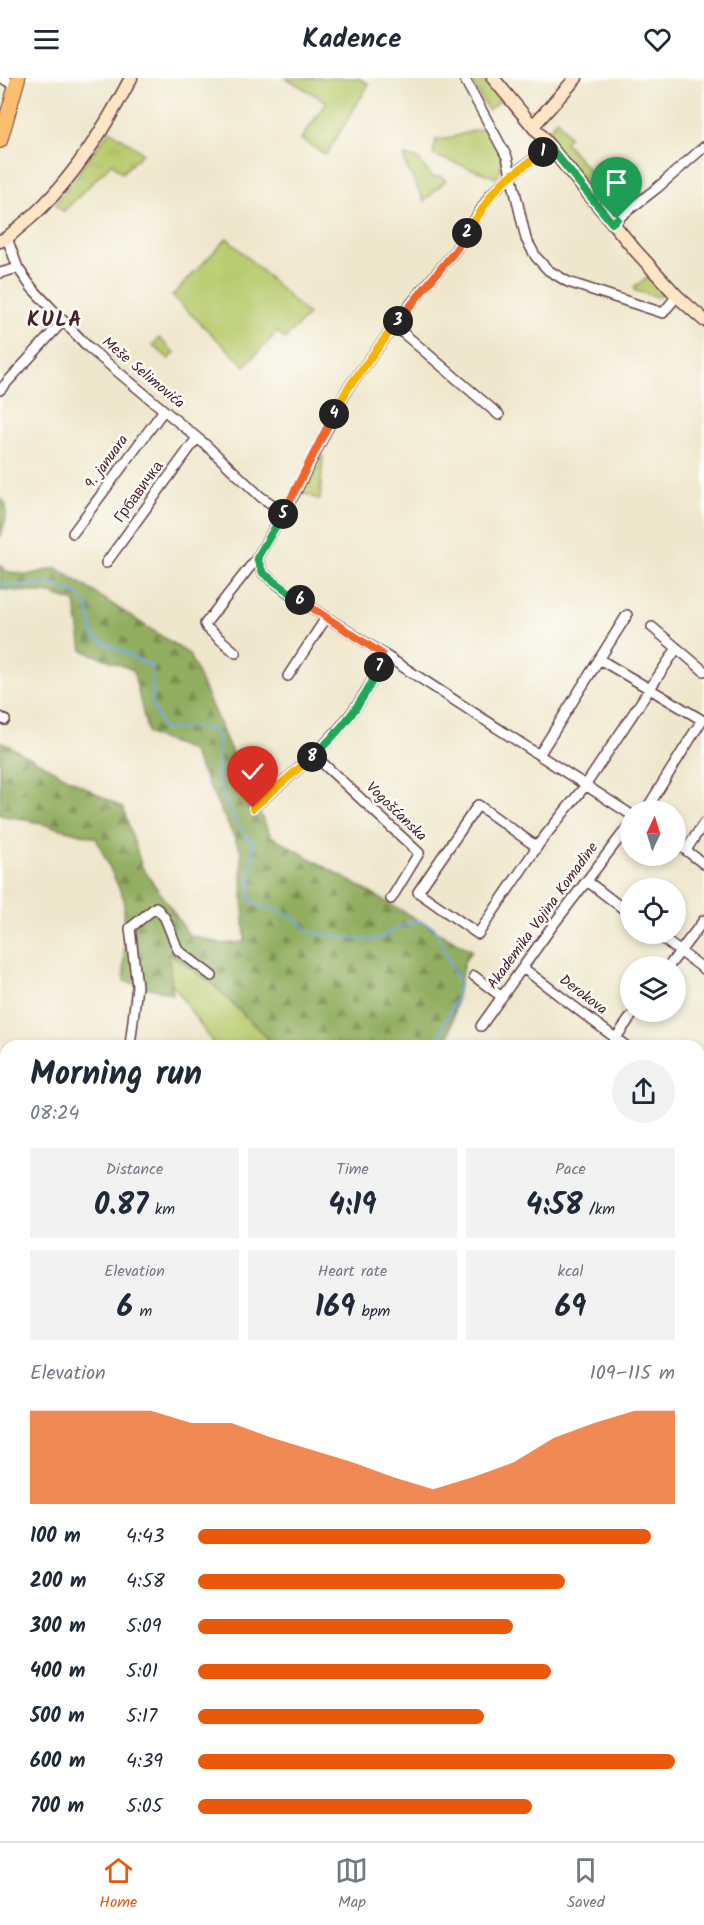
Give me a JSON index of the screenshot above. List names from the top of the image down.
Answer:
{
  "streets": {
    "street": [
      "Meše Selimovića",
      "9. januara",
      "Грбавичка",
      "Vogošćanska",
      "Akademika Vojina Komadine",
      "Derokova"
    ]
  },
  "crossings": [
    ["Meše Selimovića", "9. januara"],
    ["Meše Selimovića", "Грбавичка"],
    ["Akademika Vojina Komadine", "Derokova"]
  ],
  "districts": ["KULA"],
  "north": "top",
  "page": {
    "header": "Kadence",
    "pins": [
      "1",
      "2",
      "3",
      "4",
      "5",
      "6",
      "7",
      "8"
    ],
    "heading": ["Morning run", "08:24"],
    "stats": [
      ["Distance", "0.87 km"],
      ["Time", "4:19"],
      ["Pace", "4:58 /km"],
      ["Elevation", "6 m"],
      ["Heart rate", "169 bpm"],
      ["kcal", "69"]
    ],
    "chart": ["Elevation", "109–115 m"],
    "list": [
      {
        "name": "100 m",
        "note": "4:43"
      },
      {
        "name": "200 m",
        "note": "4:58"
      },
      {
        "name": "300 m",
        "note": "5:09"
      },
      {
        "name": "400 m",
        "note": "5:01"
      },
      {
        "name": "500 m",
        "note": "5:17"
      },
      {
        "name": "600 m",
        "note": "4:39"
      },
      {
        "name": "700 m",
        "note": "5:05"
      }
    ],
    "tabs": ["Home", "Map", "Saved"]
  }
}
